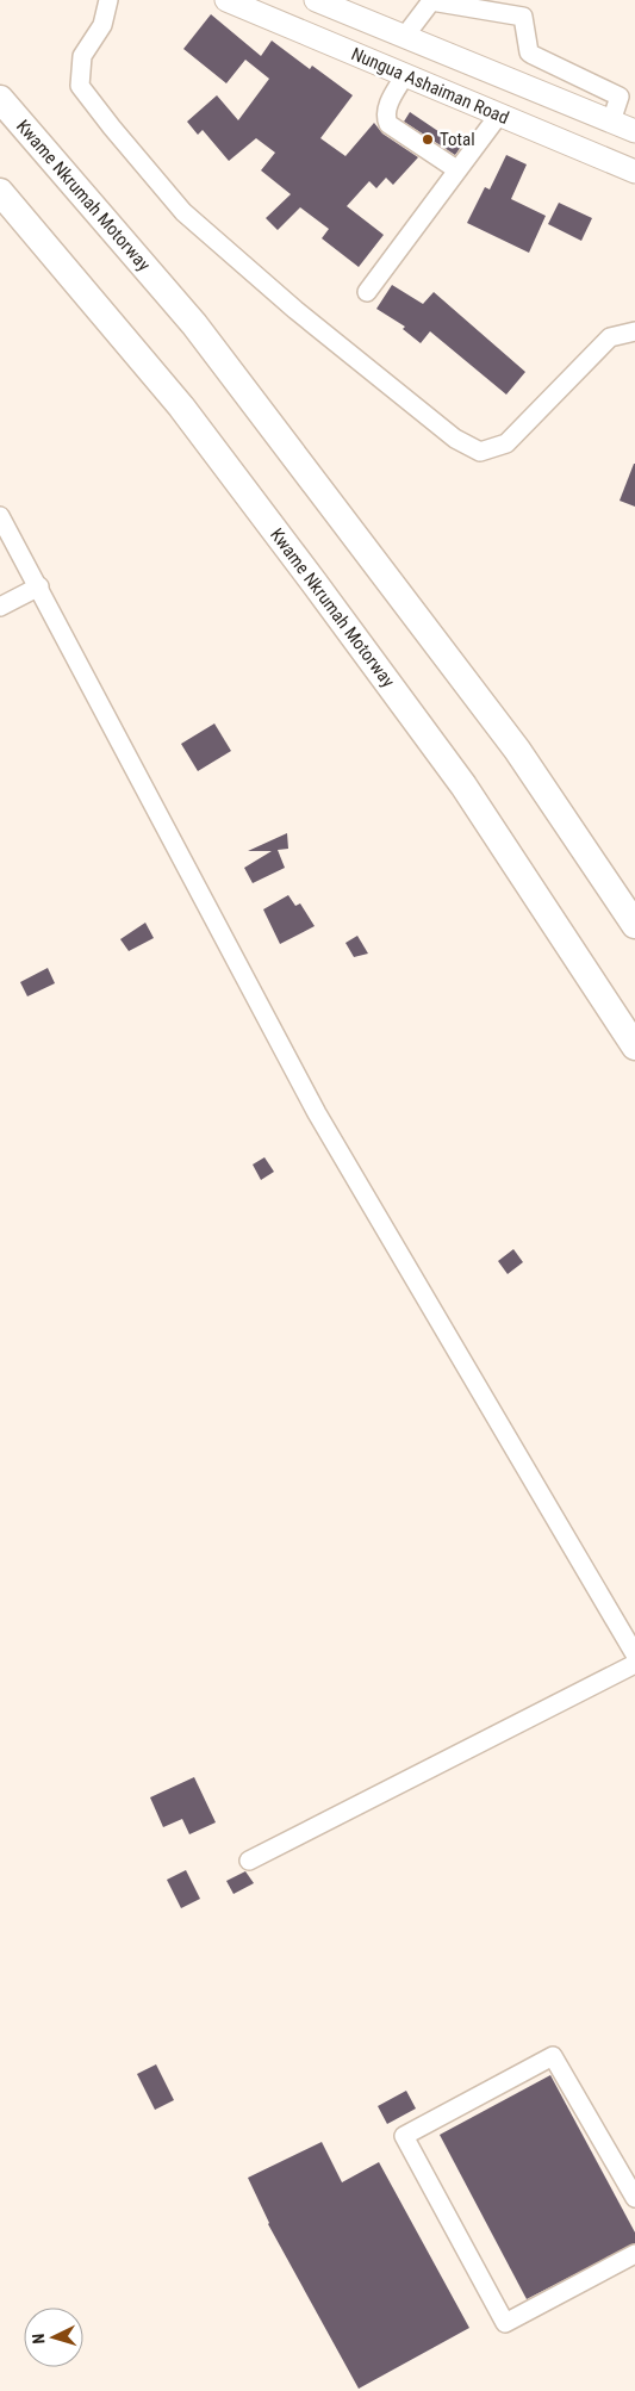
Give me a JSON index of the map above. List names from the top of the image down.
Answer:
{
  "streets": {
    "highway": ["Kwame Nkrumah Motorway"],
    "main road": ["Nungua Ashaiman Road"]
  },
  "places": ["Total"],
  "north": "left"
}
